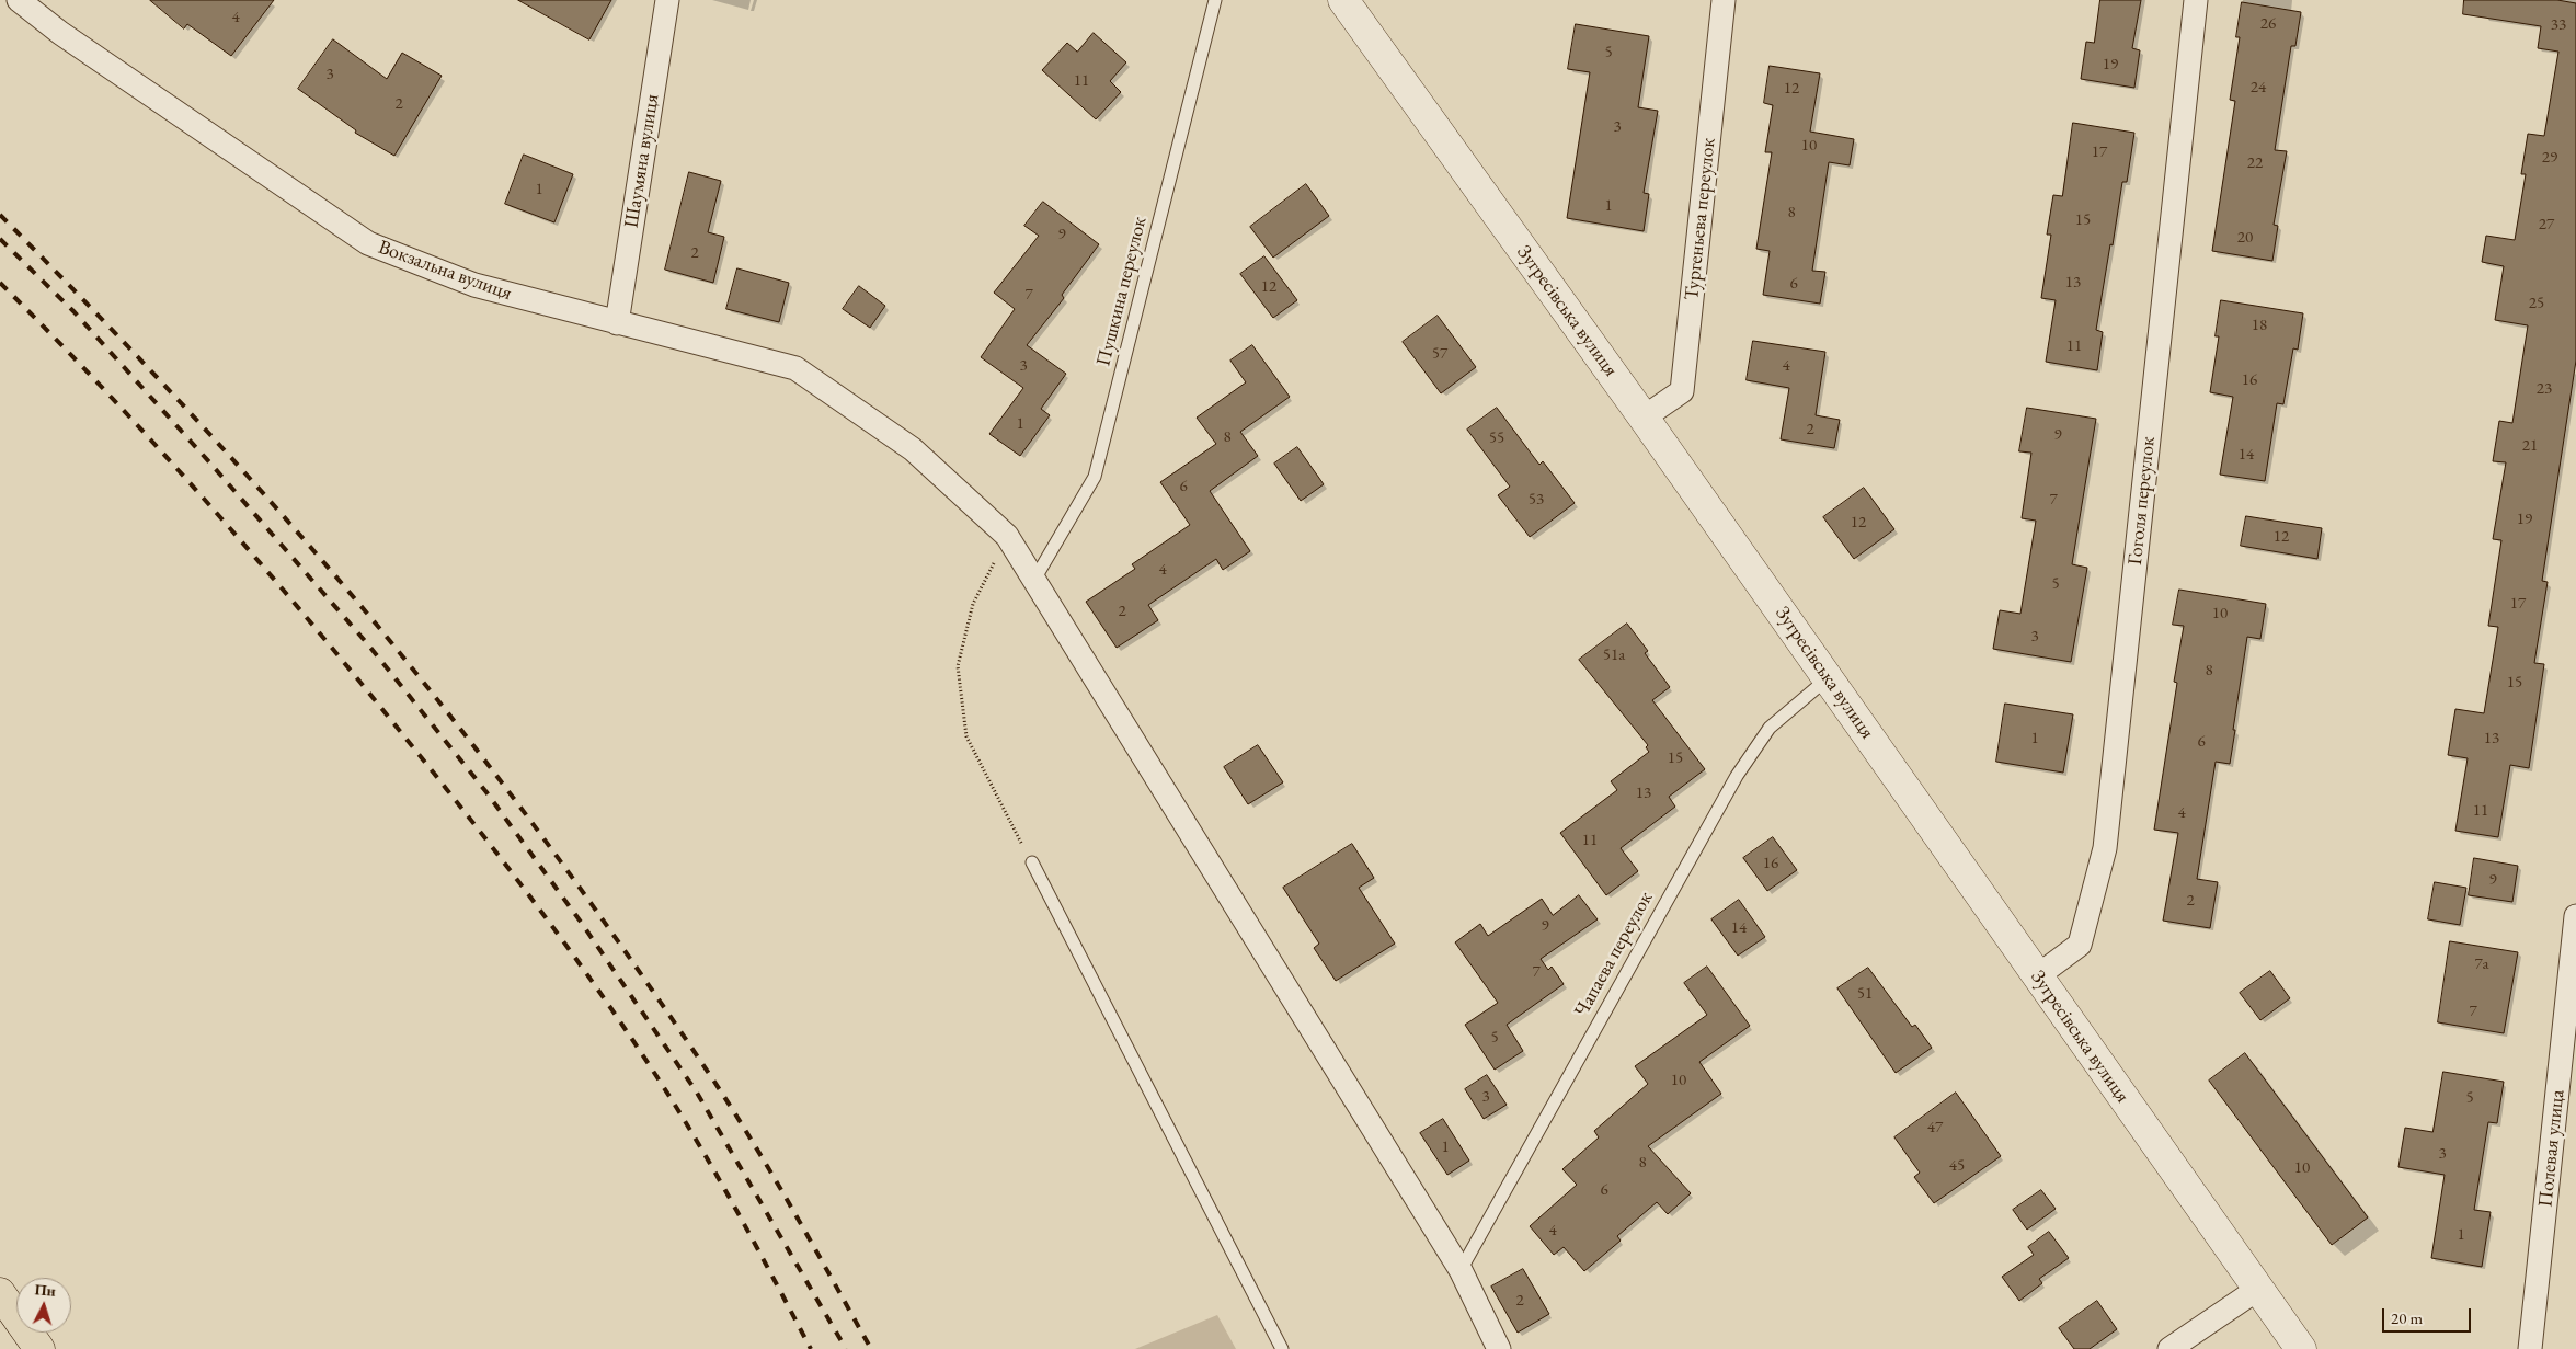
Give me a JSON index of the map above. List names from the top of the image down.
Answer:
{
  "streets": {
    "street": [
      "Шаумяна вулиця",
      "Тургеньева переулок",
      "Вокзальна вулиця",
      "Зугресівська вулиця",
      "Гоголя переулок",
      "Полевая улица"
    ],
    "lane": ["Пушкина переулок", "Чапаева переулок"]
  },
  "crossings": [
    ["Шаумяна вулиця", "Вокзальна вулиця"],
    ["Тургеньева переулок", "Зугресівська вулиця"],
    ["Вокзальна вулиця", "Пушкина переулок"],
    ["Вокзальна вулиця", "Чапаева переулок"],
    ["Зугресівська вулиця", "Гоголя переулок"],
    ["Зугресівська вулиця", "Чапаева переулок"]
  ],
  "house_numbers": [
    "4",
    "26",
    "33",
    "5",
    "19",
    "3",
    "11",
    "24",
    "12",
    "2",
    "3",
    "10",
    "17",
    "29",
    "22",
    "1",
    "1",
    "8",
    "15",
    "27",
    "9",
    "20",
    "2",
    "13",
    "6",
    "12",
    "7",
    "25",
    "18",
    "11",
    "57",
    "3",
    "4",
    "16",
    "23",
    "1",
    "2",
    "9",
    "8",
    "55",
    "21",
    "14",
    "6",
    "53",
    "7",
    "19",
    "12",
    "12",
    "4",
    "5",
    "17",
    "2",
    "10",
    "3",
    "51а",
    "8",
    "15",
    "1",
    "13",
    "6",
    "15",
    "13",
    "11",
    "4",
    "11",
    "16",
    "9",
    "2",
    "9",
    "14",
    "7а",
    "7",
    "51",
    "7",
    "5",
    "10",
    "3",
    "5",
    "47",
    "1",
    "3",
    "8",
    "45",
    "10",
    "6",
    "4",
    "1",
    "2"
  ],
  "scale_bar": "20 m",
  "north": "top"
}
